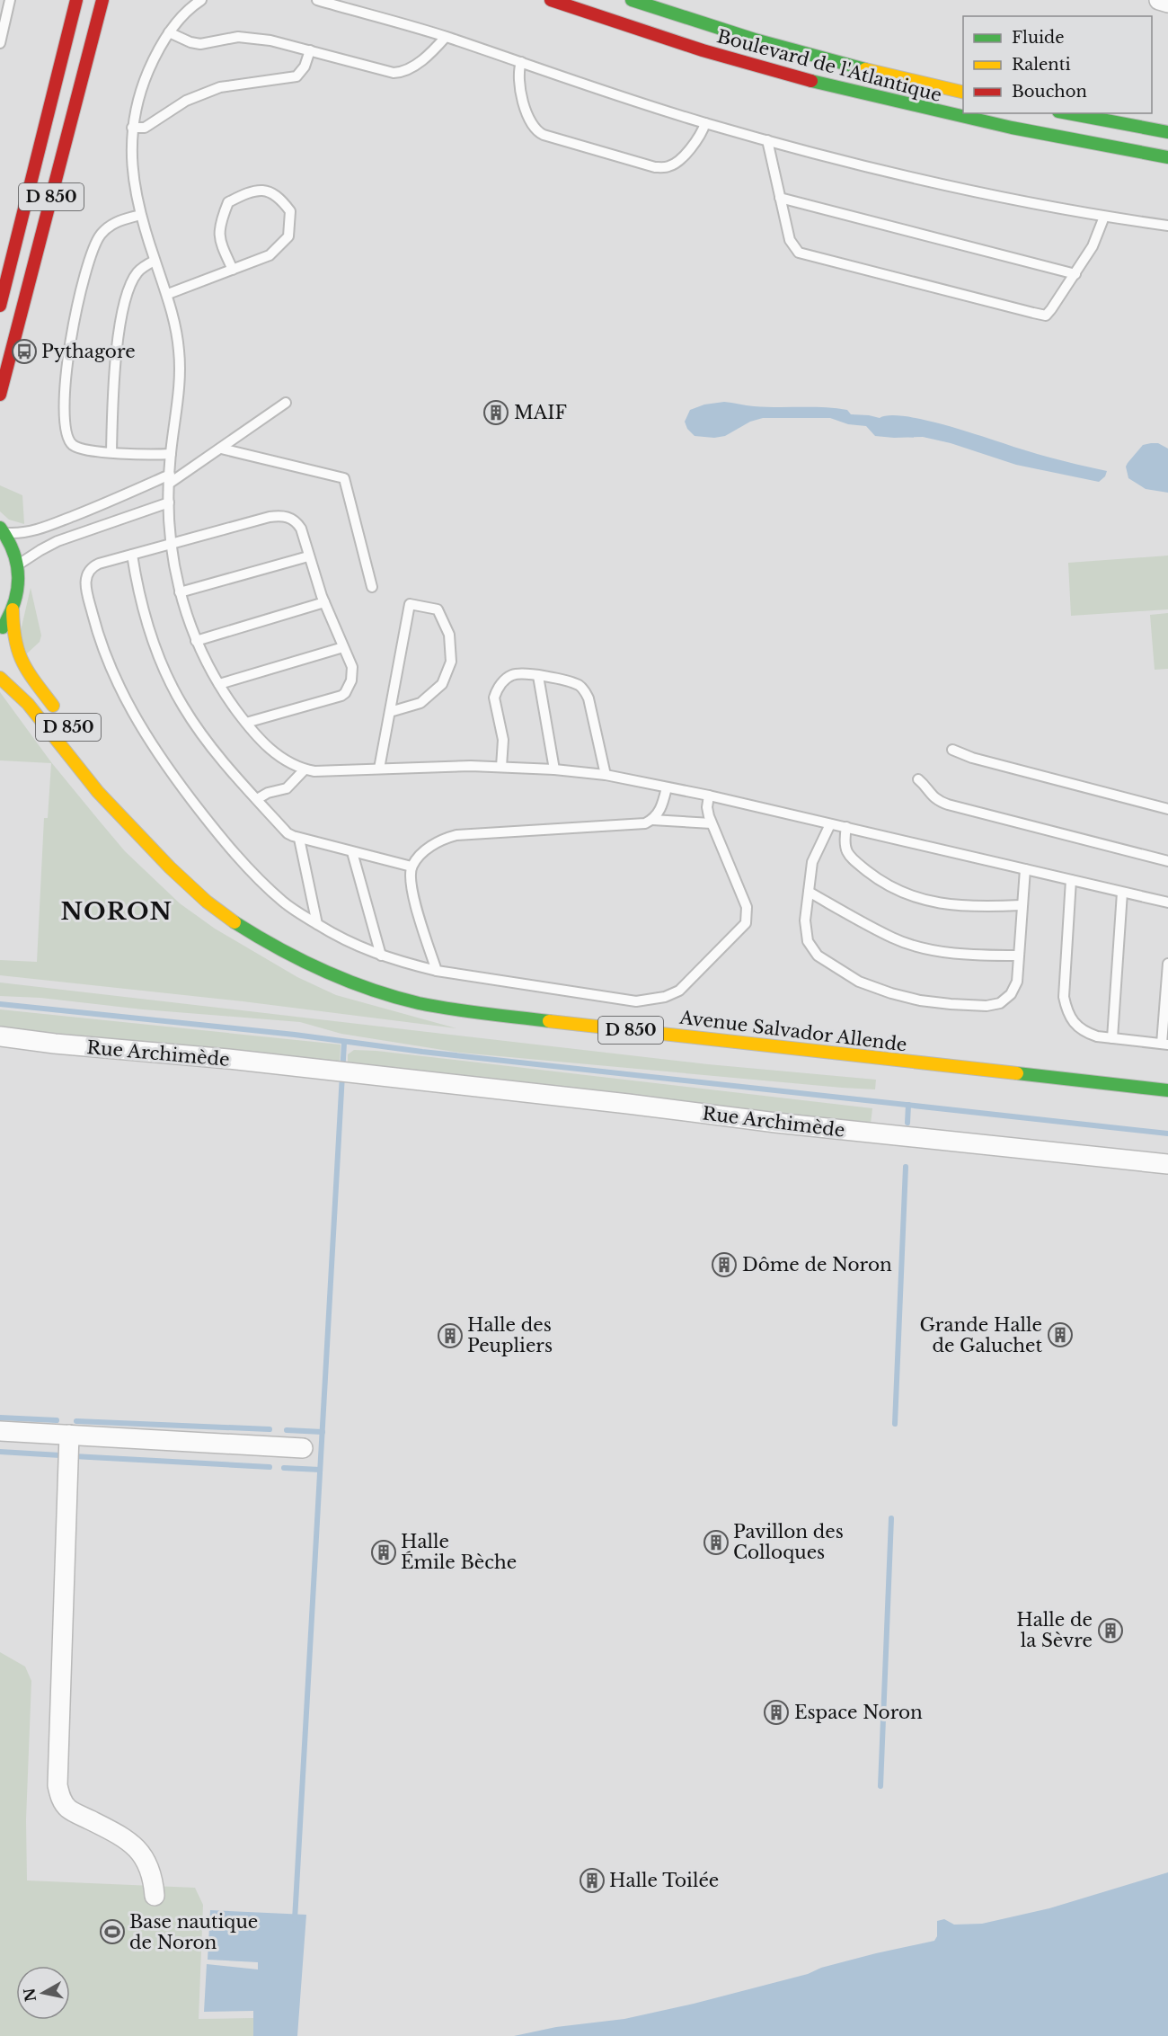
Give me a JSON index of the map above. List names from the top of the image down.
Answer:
{
  "streets": {
    "main road": ["Boulevard de l'Atlantique", "D 850", "Avenue Salvador Allende"],
    "street": ["Rue Archimède"]
  },
  "districts": ["NORON"],
  "places": {
    "bus stop": ["Pythagore"],
    "building": [
      "MAIF",
      "Dôme de Noron",
      "Grande Halle de Galuchet",
      "Halle des Peupliers",
      "Pavillon des Colloques",
      "Halle Émile Bèche",
      "Halle de la Sèvre",
      "Espace Noron",
      "Halle Toilée"
    ],
    "sports": ["Base nautique de Noron"]
  },
  "legend": ["Fluide", "Ralenti", "Bouchon"],
  "north": "left"
}
